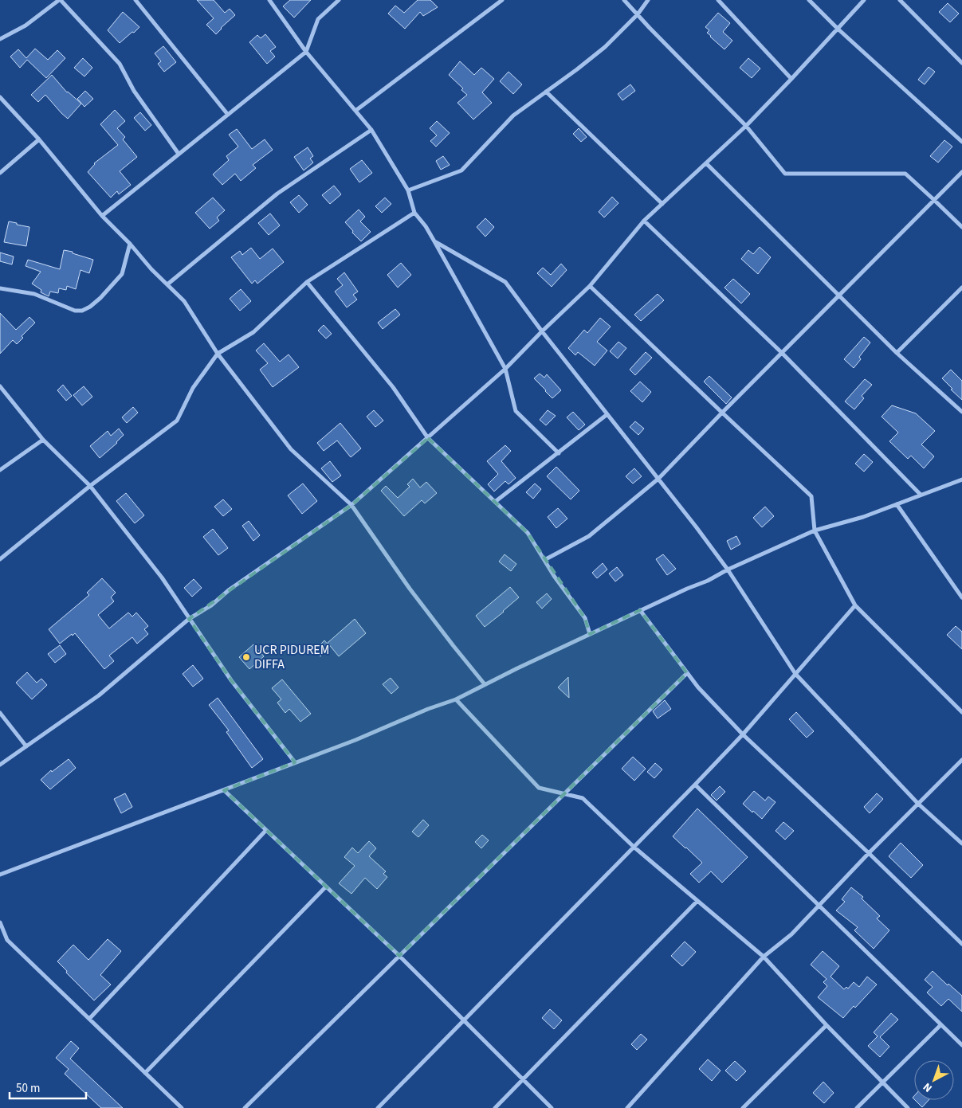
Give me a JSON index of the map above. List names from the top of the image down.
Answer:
{
  "places": ["UCR PIDUREM DIFFA"],
  "scale_bar": "50 m",
  "north": "bottom left"
}
